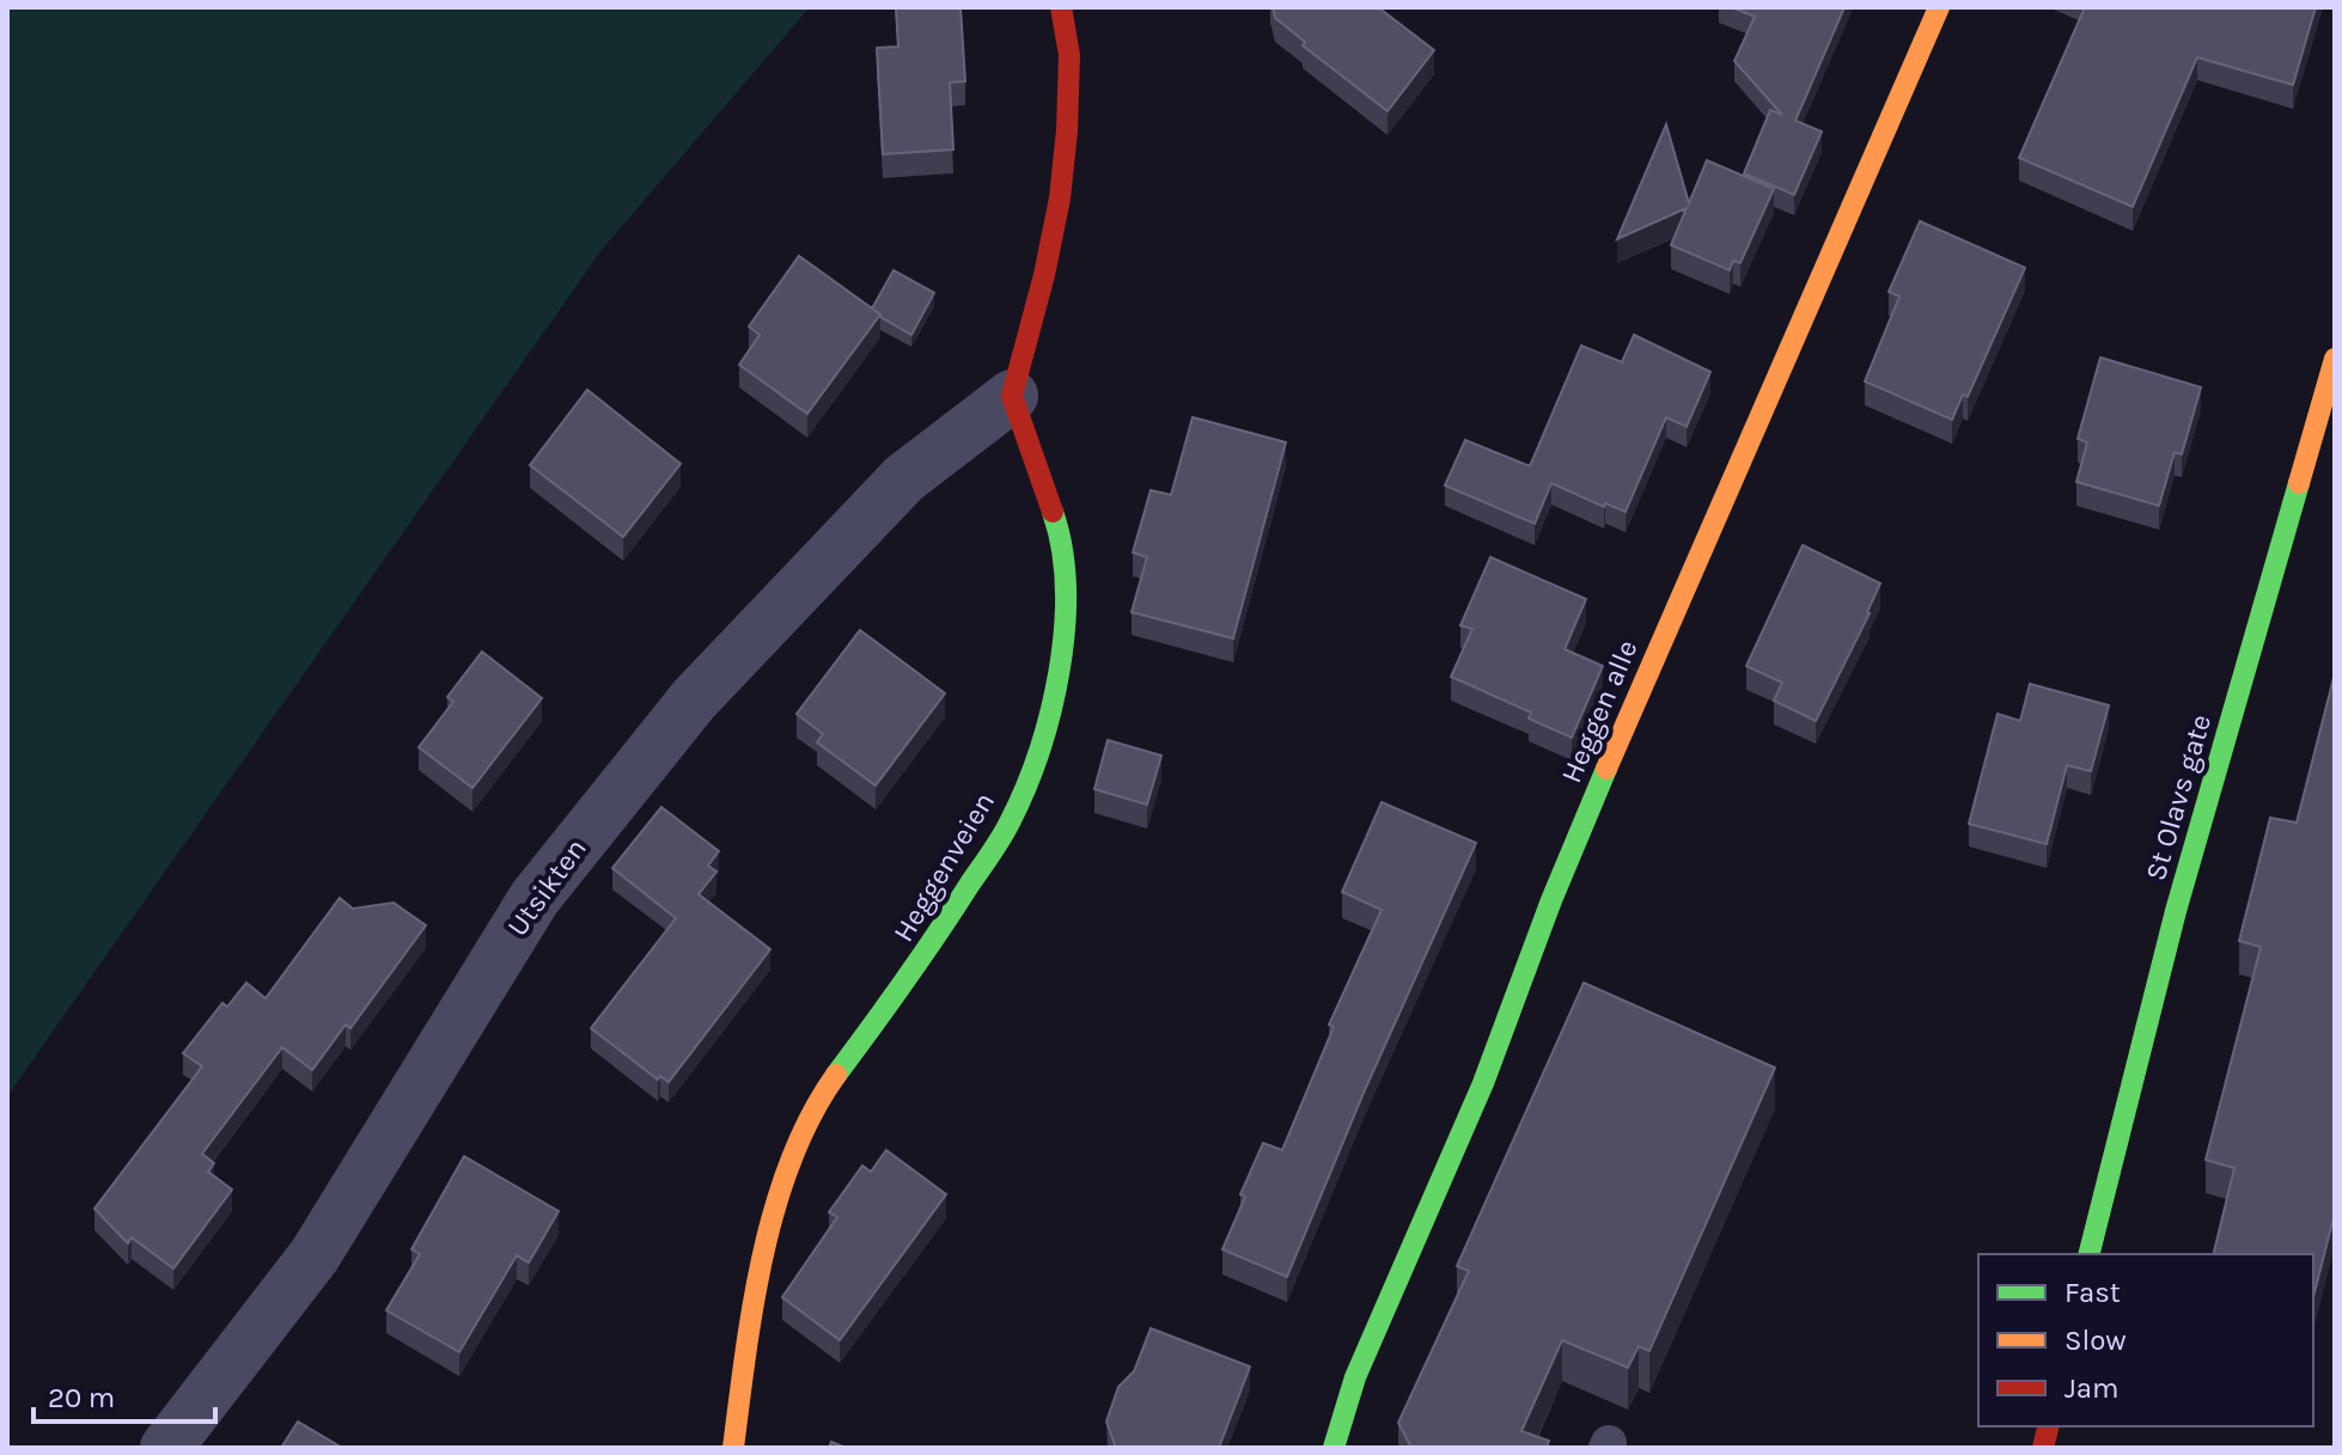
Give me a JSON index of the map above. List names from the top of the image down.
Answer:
{
  "streets": {
    "street": [
      "Heggen alle",
      "St Olavs gate",
      "Heggenveien",
      "Utsikten"
    ]
  },
  "crossings": [
    ["Heggenveien", "Utsikten"]
  ],
  "legend": ["Fast", "Slow", "Jam"],
  "scale_bar": "20 m"
}
